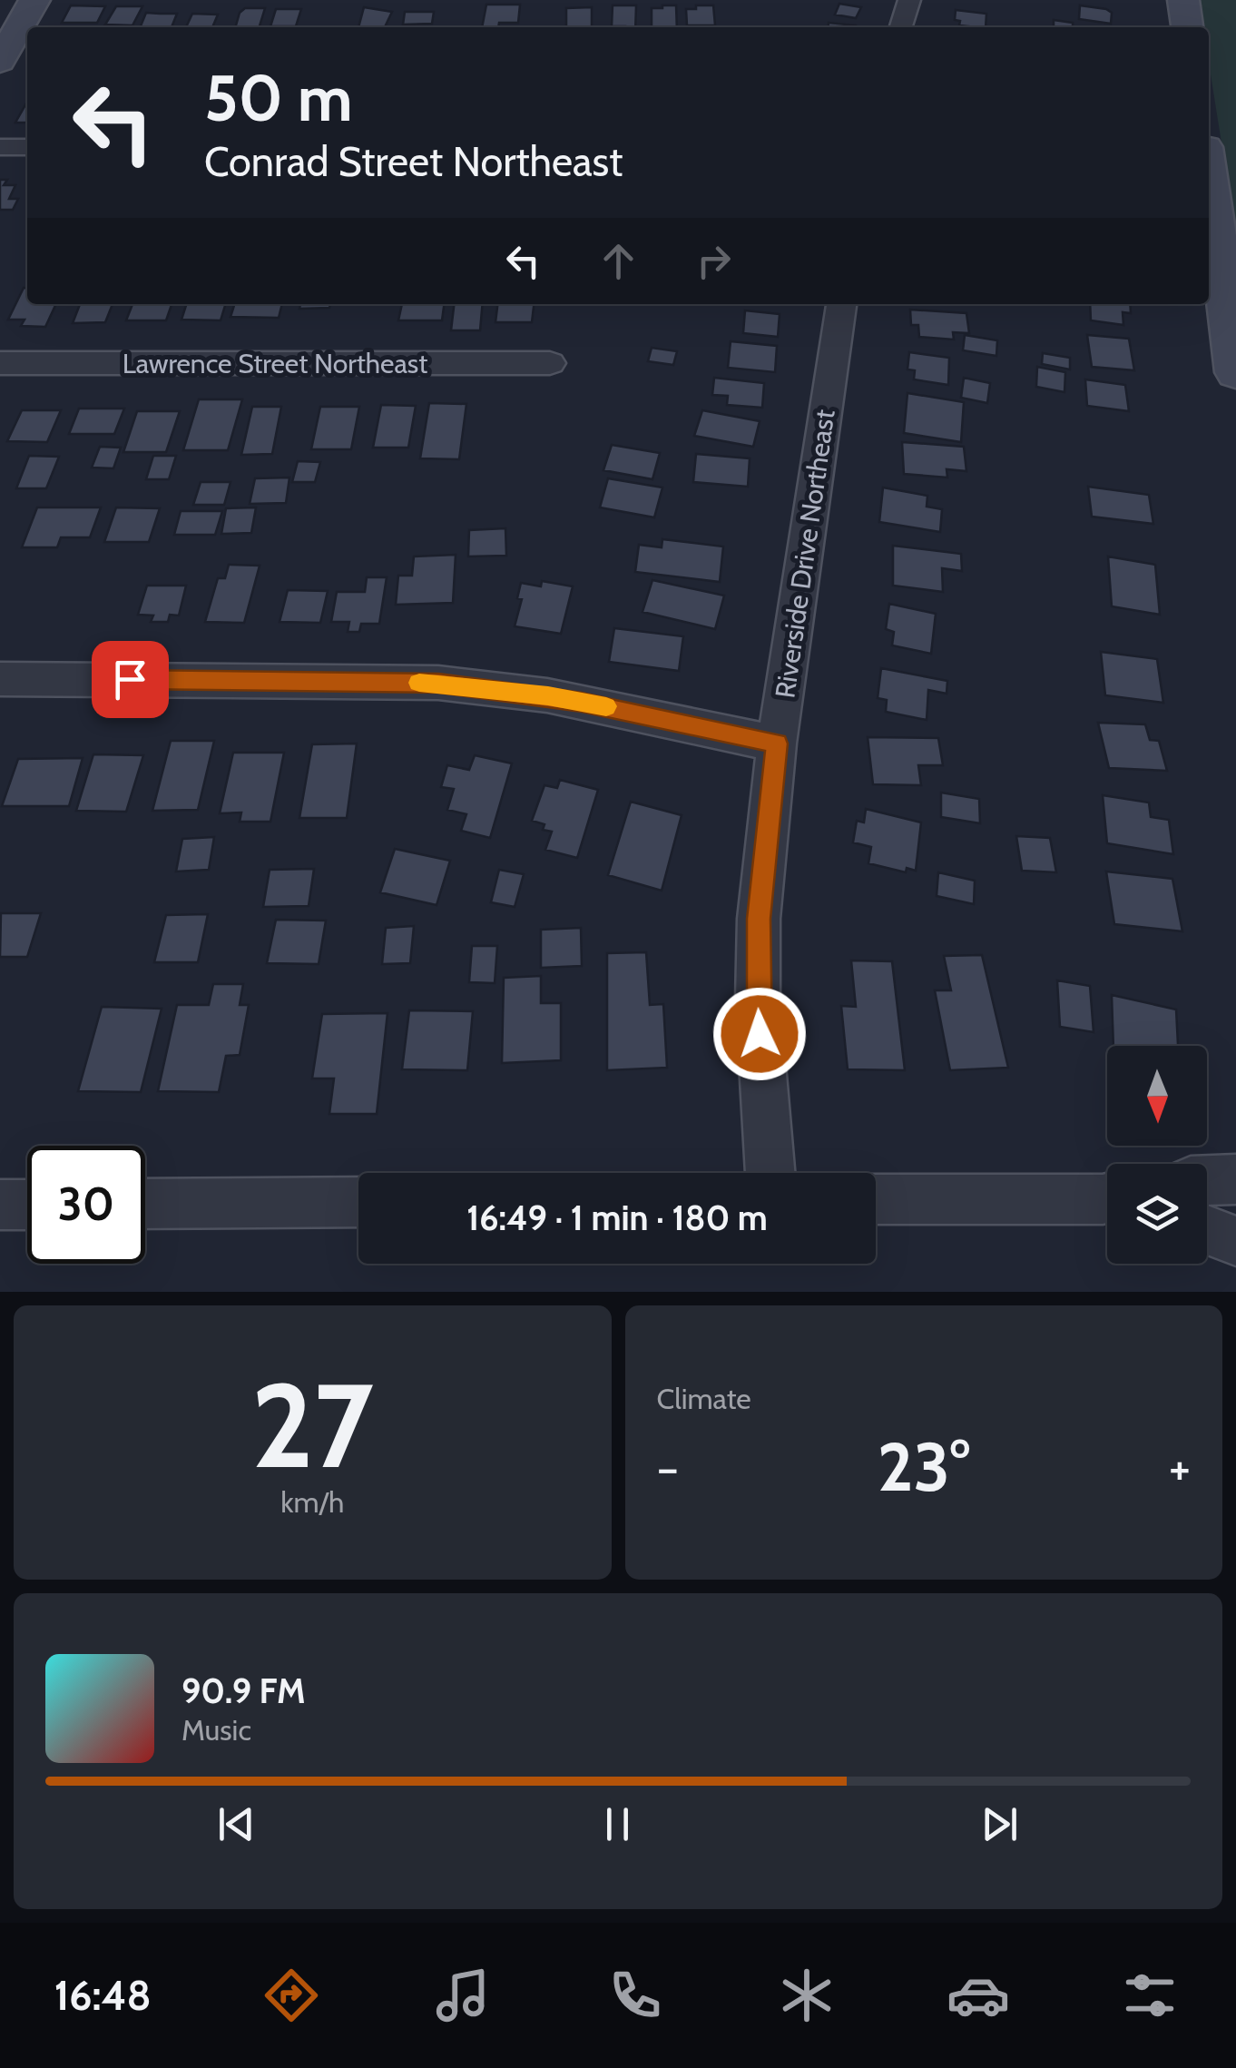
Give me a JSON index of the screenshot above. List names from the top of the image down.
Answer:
{
  "streets": {
    "street": ["Lawrence Street Northeast", "Riverside Drive Northeast"]
  },
  "north": "bottom",
  "page": {
    "turn": ["50 m", "Conrad Street Northeast"],
    "limit": "30",
    "trip": "16:49 · 1 min · 180 m",
    "tile": [
      ["27", "km/h"],
      "Climate"
    ],
    "heat": ["−", "23°", "+"],
    "song": ["90.9 FM", "Music"],
    "tabs": "16:48"
  }
}
